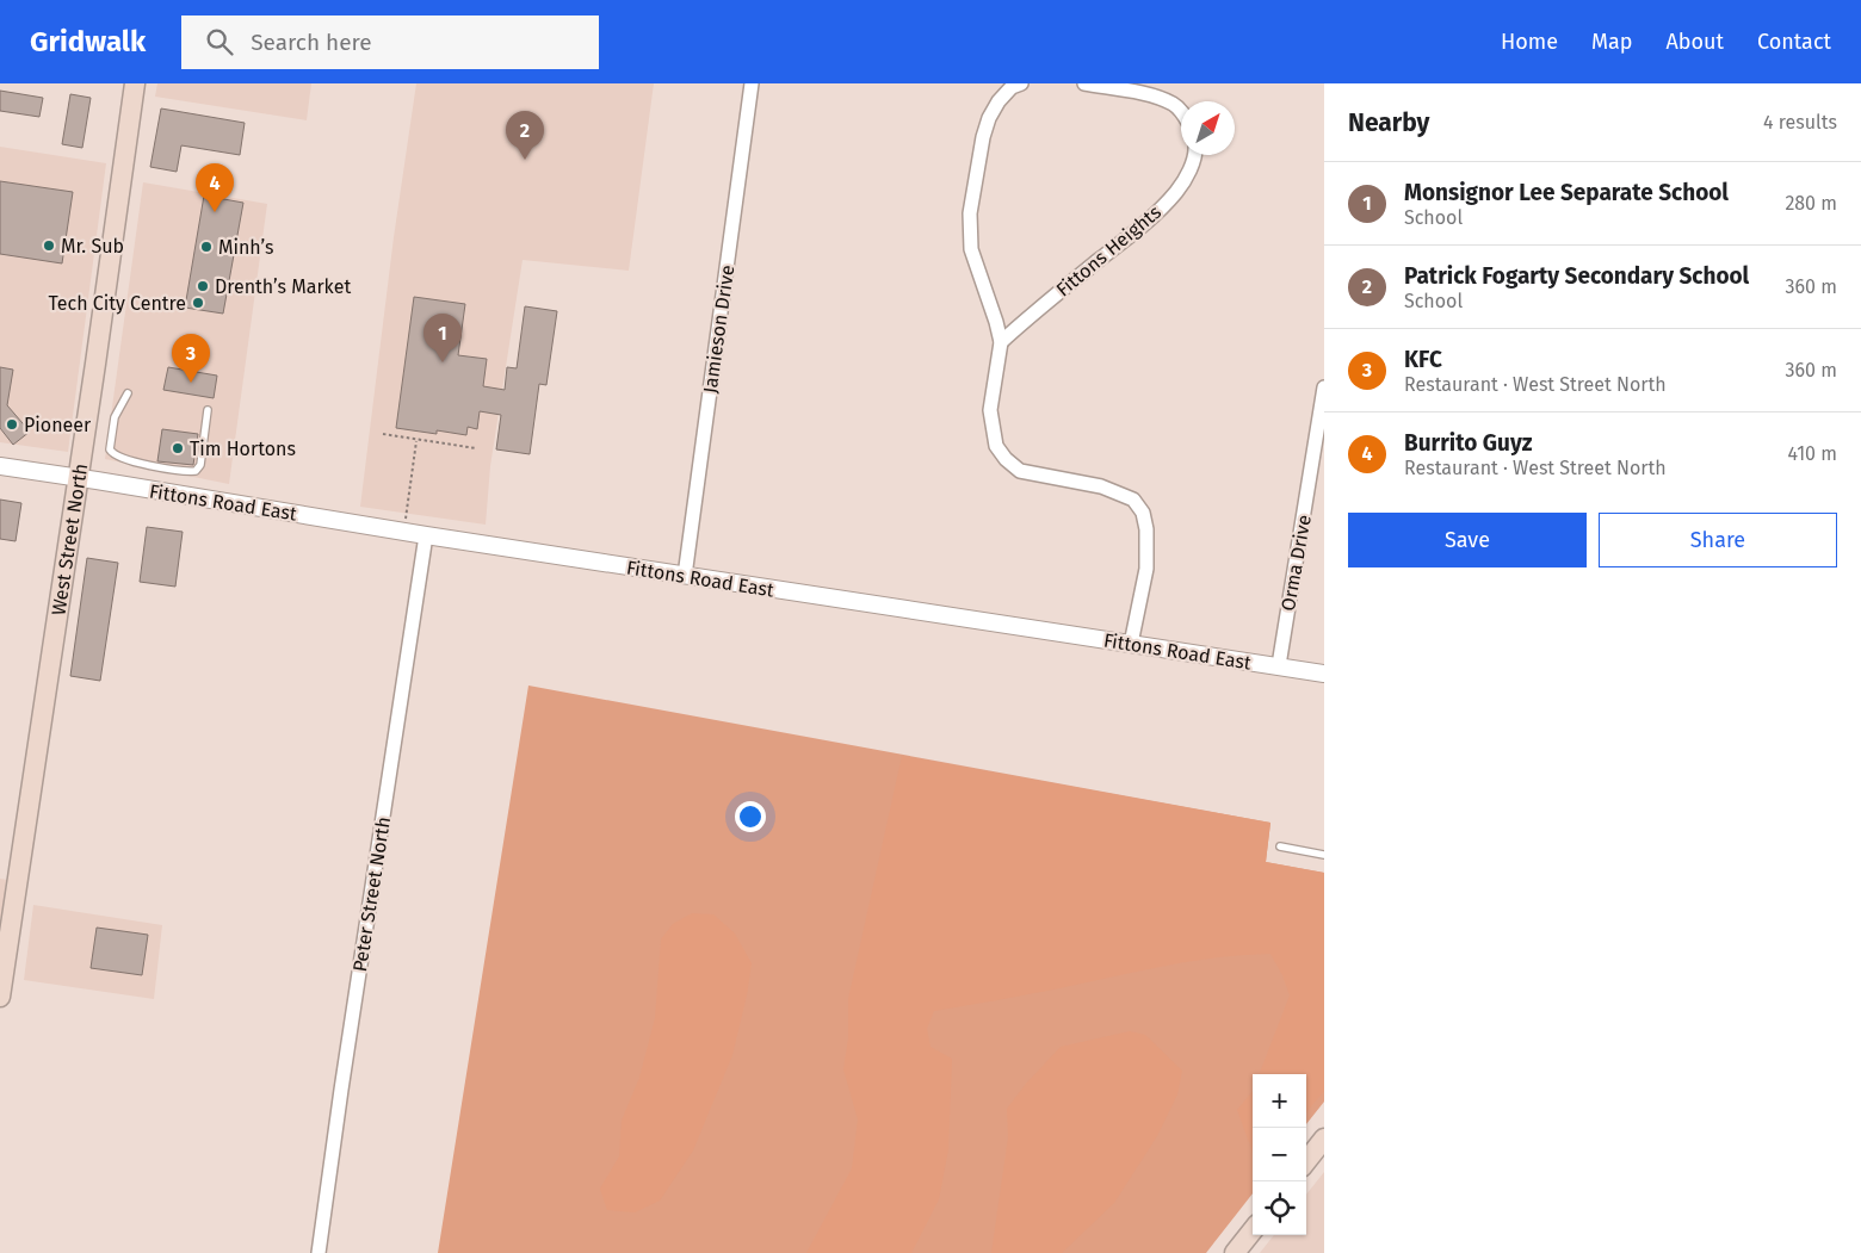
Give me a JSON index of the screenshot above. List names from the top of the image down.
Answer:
{
  "streets": {
    "main road": ["West Street North"],
    "street": [
      "Fittons Heights",
      "Jamieson Drive",
      "Fittons Road East",
      "Orma Drive",
      "Peter Street North"
    ]
  },
  "crossings": [
    ["Jamieson Drive", "Fittons Road East"],
    ["Fittons Road East", "West Street North"],
    ["Fittons Road East", "Orma Drive"],
    ["Fittons Road East", "Peter Street North"]
  ],
  "places": [
    "Mr. Sub",
    "Minh’s",
    "Drenth’s Market",
    "Tech City Centre",
    "Pioneer",
    "Tim Hortons"
  ],
  "north": "top right",
  "page": {
    "header": "Gridwalk",
    "search": "Search here",
    "nav": [
      "Home",
      "Map",
      "About",
      "Contact"
    ],
    "heading": ["Nearby", "4 results"],
    "pins": [
      "2",
      "4",
      "1",
      "3"
    ],
    "list": [
      {
        "mark": "1",
        "name": "Monsignor Lee Separate School",
        "note": "School",
        "value": "280 m"
      },
      {
        "mark": "2",
        "name": "Patrick Fogarty Secondary School",
        "note": "School",
        "value": "360 m"
      },
      {
        "mark": "3",
        "name": "KFC",
        "note": "Restaurant · West Street North",
        "value": "360 m"
      },
      {
        "mark": "4",
        "name": "Burrito Guyz",
        "note": "Restaurant · West Street North",
        "value": "410 m"
      }
    ],
    "buttons": ["Save", "Share"],
    "map_buttons": ["+", "−"]
  }
}
